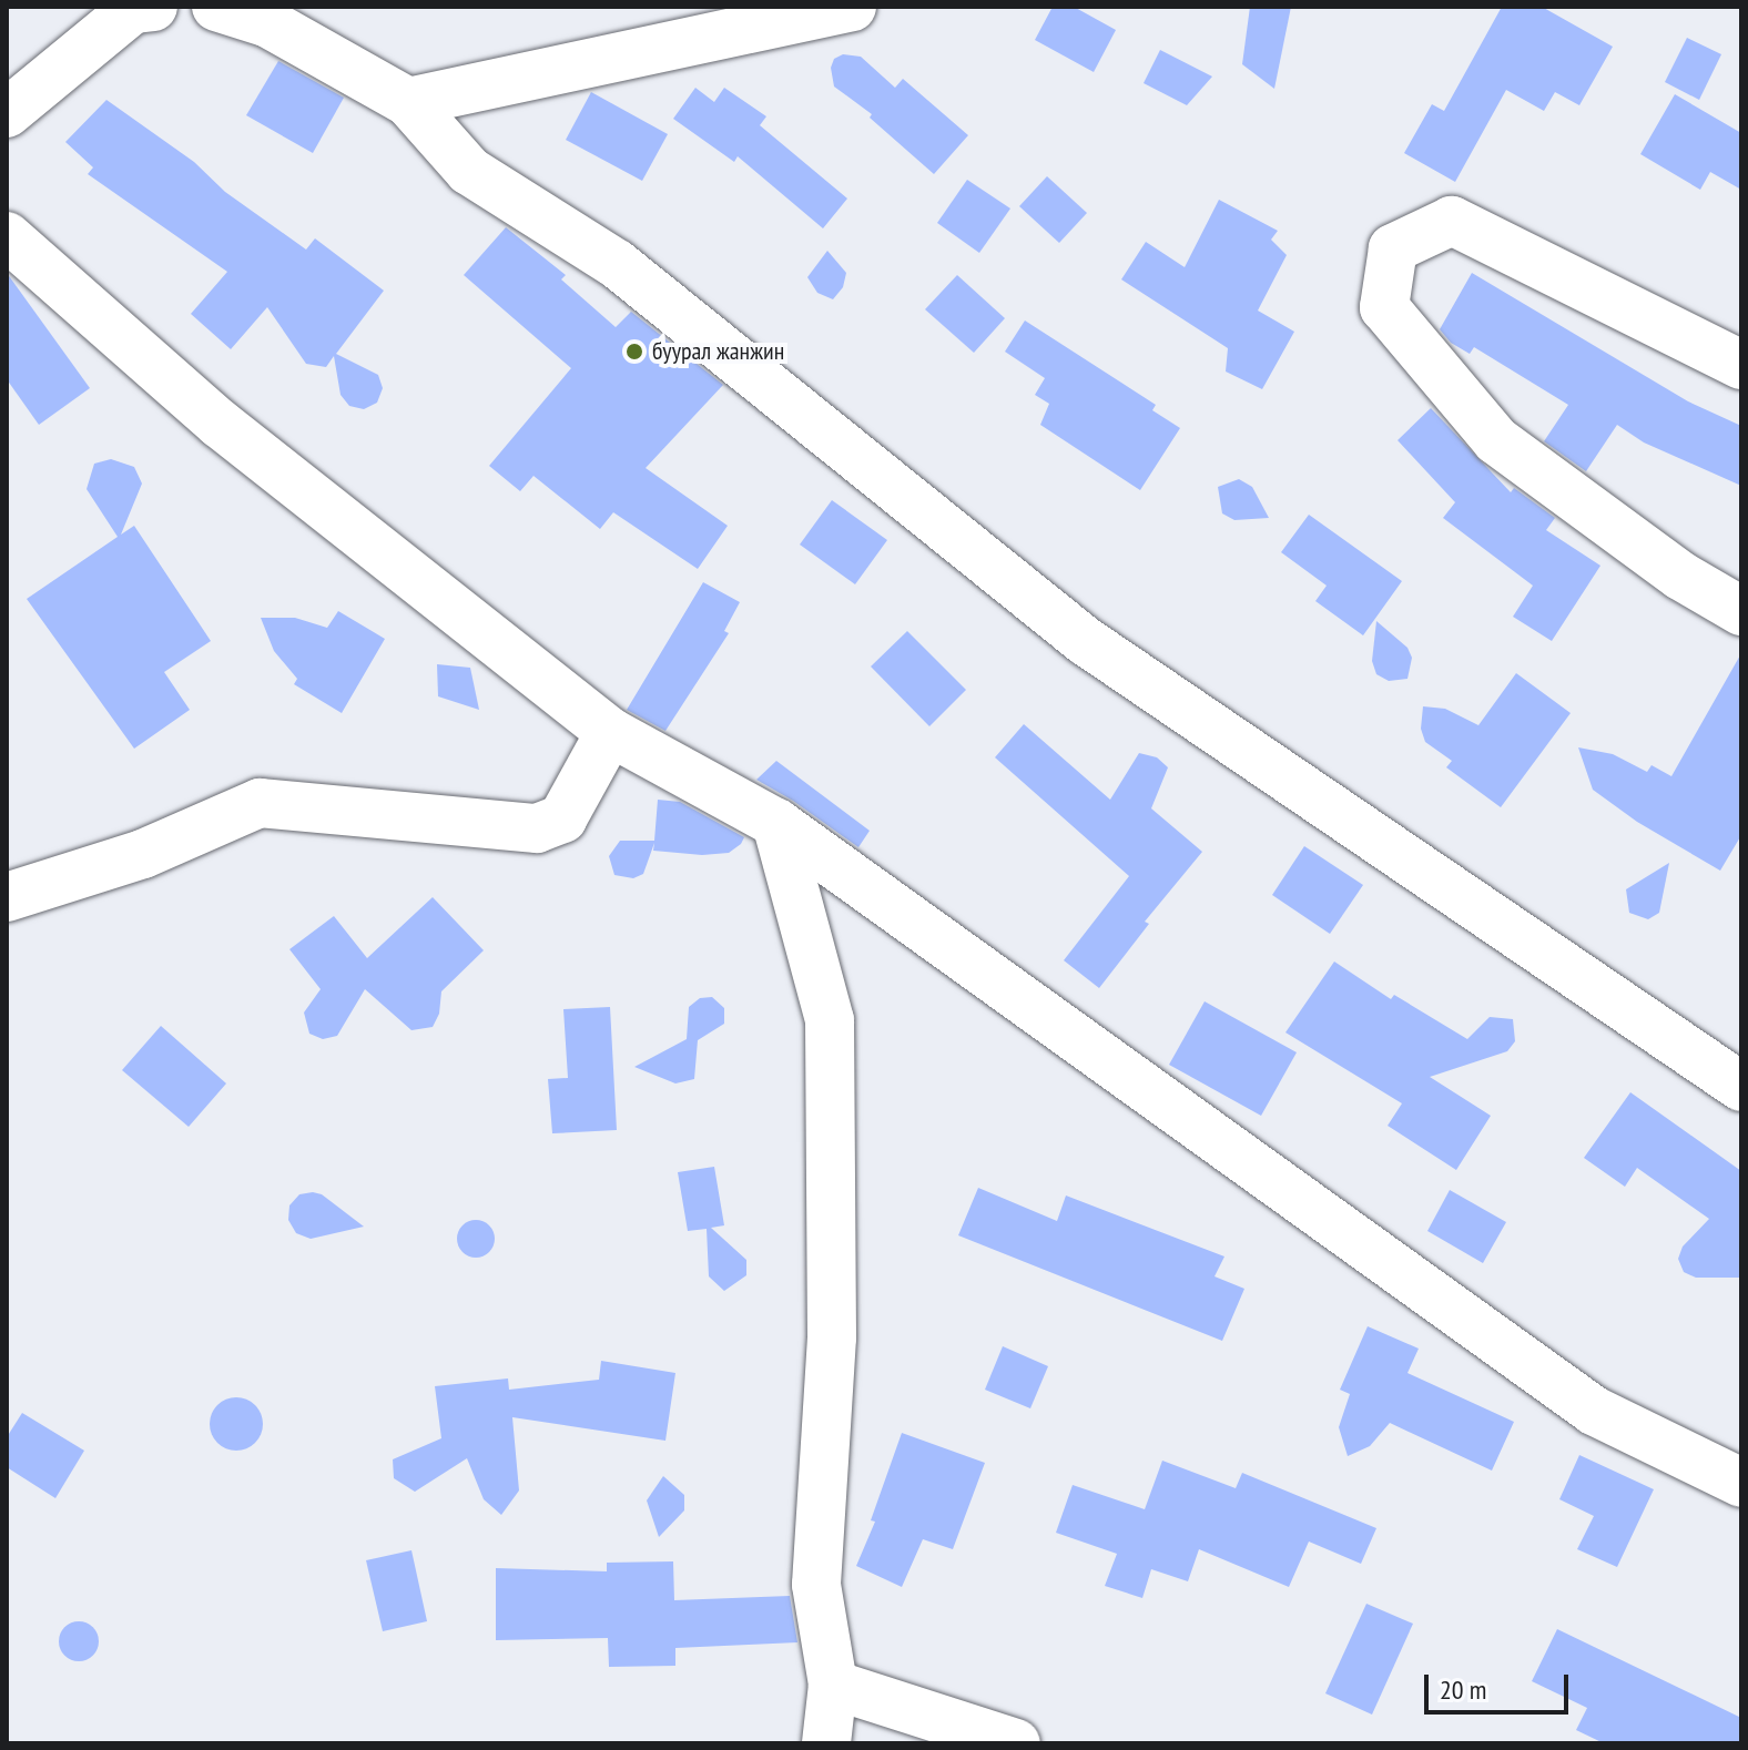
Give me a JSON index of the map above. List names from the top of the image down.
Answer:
{
  "places": ["буурал жанжин"],
  "scale_bar": "20 m"
}
